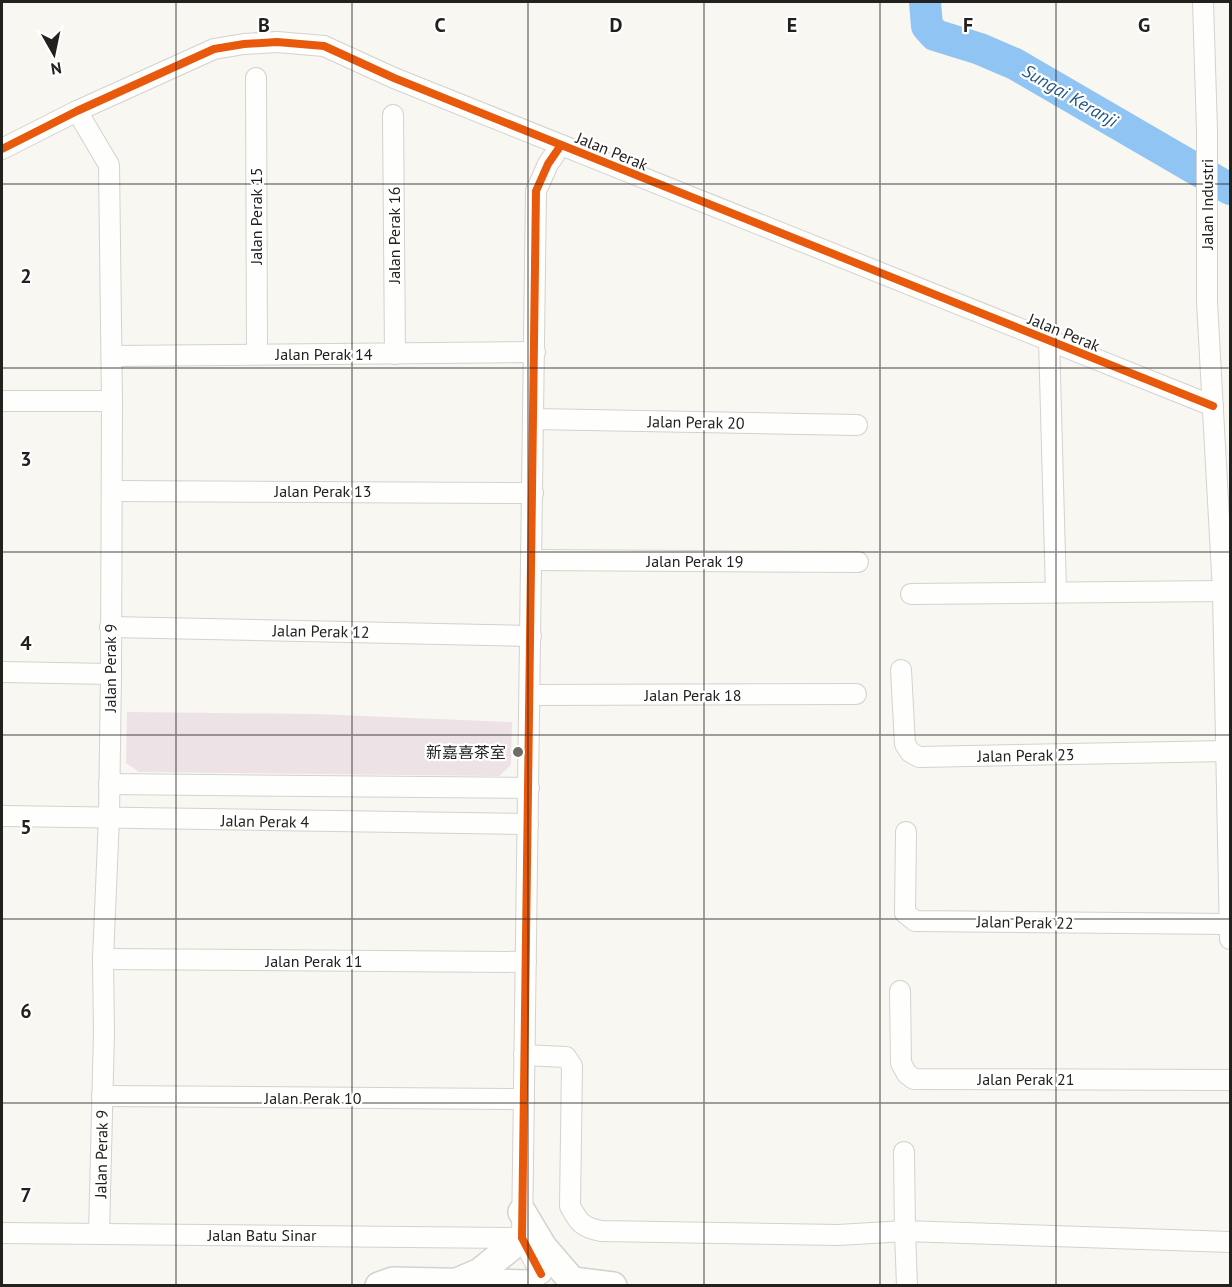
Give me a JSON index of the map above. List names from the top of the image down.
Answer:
{
  "streets": {
    "street": [
      "Jalan Perak",
      "Jalan Industri",
      "Jalan Perak 15",
      "Jalan Perak 16",
      "Jalan Perak 14",
      "Jalan Perak 20",
      "Jalan Perak 13",
      "Jalan Perak 19",
      "Jalan Perak 12",
      "Jalan Perak 9",
      "Jalan Perak 18",
      "Jalan Perak 23",
      "Jalan Perak 4",
      "Jalan Perak 22",
      "Jalan Perak 11",
      "Jalan Perak 21",
      "Jalan Perak 10",
      "Jalan Batu Sinar"
    ]
  },
  "crossings": [
    ["Jalan Perak", "Jalan Industri"],
    ["Jalan Perak", "Jalan Perak 9"],
    ["Jalan Perak 15", "Jalan Perak 14"],
    ["Jalan Perak 16", "Jalan Perak 14"],
    ["Jalan Perak 14", "Jalan Perak 9"],
    ["Jalan Perak 13", "Jalan Perak 9"],
    ["Jalan Perak 12", "Jalan Perak 9"],
    ["Jalan Perak 9", "Jalan Perak 4"],
    ["Jalan Perak 9", "Jalan Perak 11"],
    ["Jalan Perak 9", "Jalan Perak 10"],
    ["Jalan Perak 9", "Jalan Batu Sinar"]
  ],
  "water": ["Sungai Keranji"],
  "places": ["新嘉喜茶室"],
  "north": "bottom",
  "grid": {
    "columns": [
      "B",
      "C",
      "D",
      "E",
      "F",
      "G"
    ],
    "rows": [
      "2",
      "3",
      "4",
      "5",
      "6",
      "7"
    ]
  }
}
